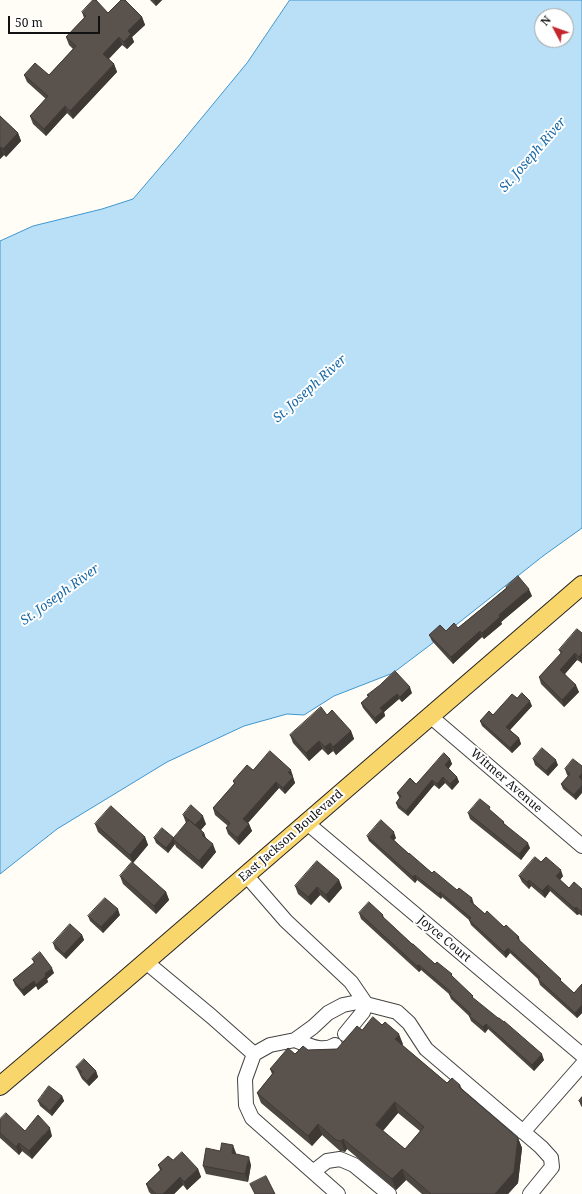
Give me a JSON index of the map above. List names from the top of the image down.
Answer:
{
  "streets": {
    "main road": ["East Jackson Boulevard"],
    "street": ["Witmer Avenue", "Joyce Court"]
  },
  "crossings": [
    ["Witmer Avenue", "East Jackson Boulevard"],
    ["East Jackson Boulevard", "Joyce Court"]
  ],
  "water": ["St. Joseph River"],
  "scale_bar": "50 m",
  "north": "top left"
}
